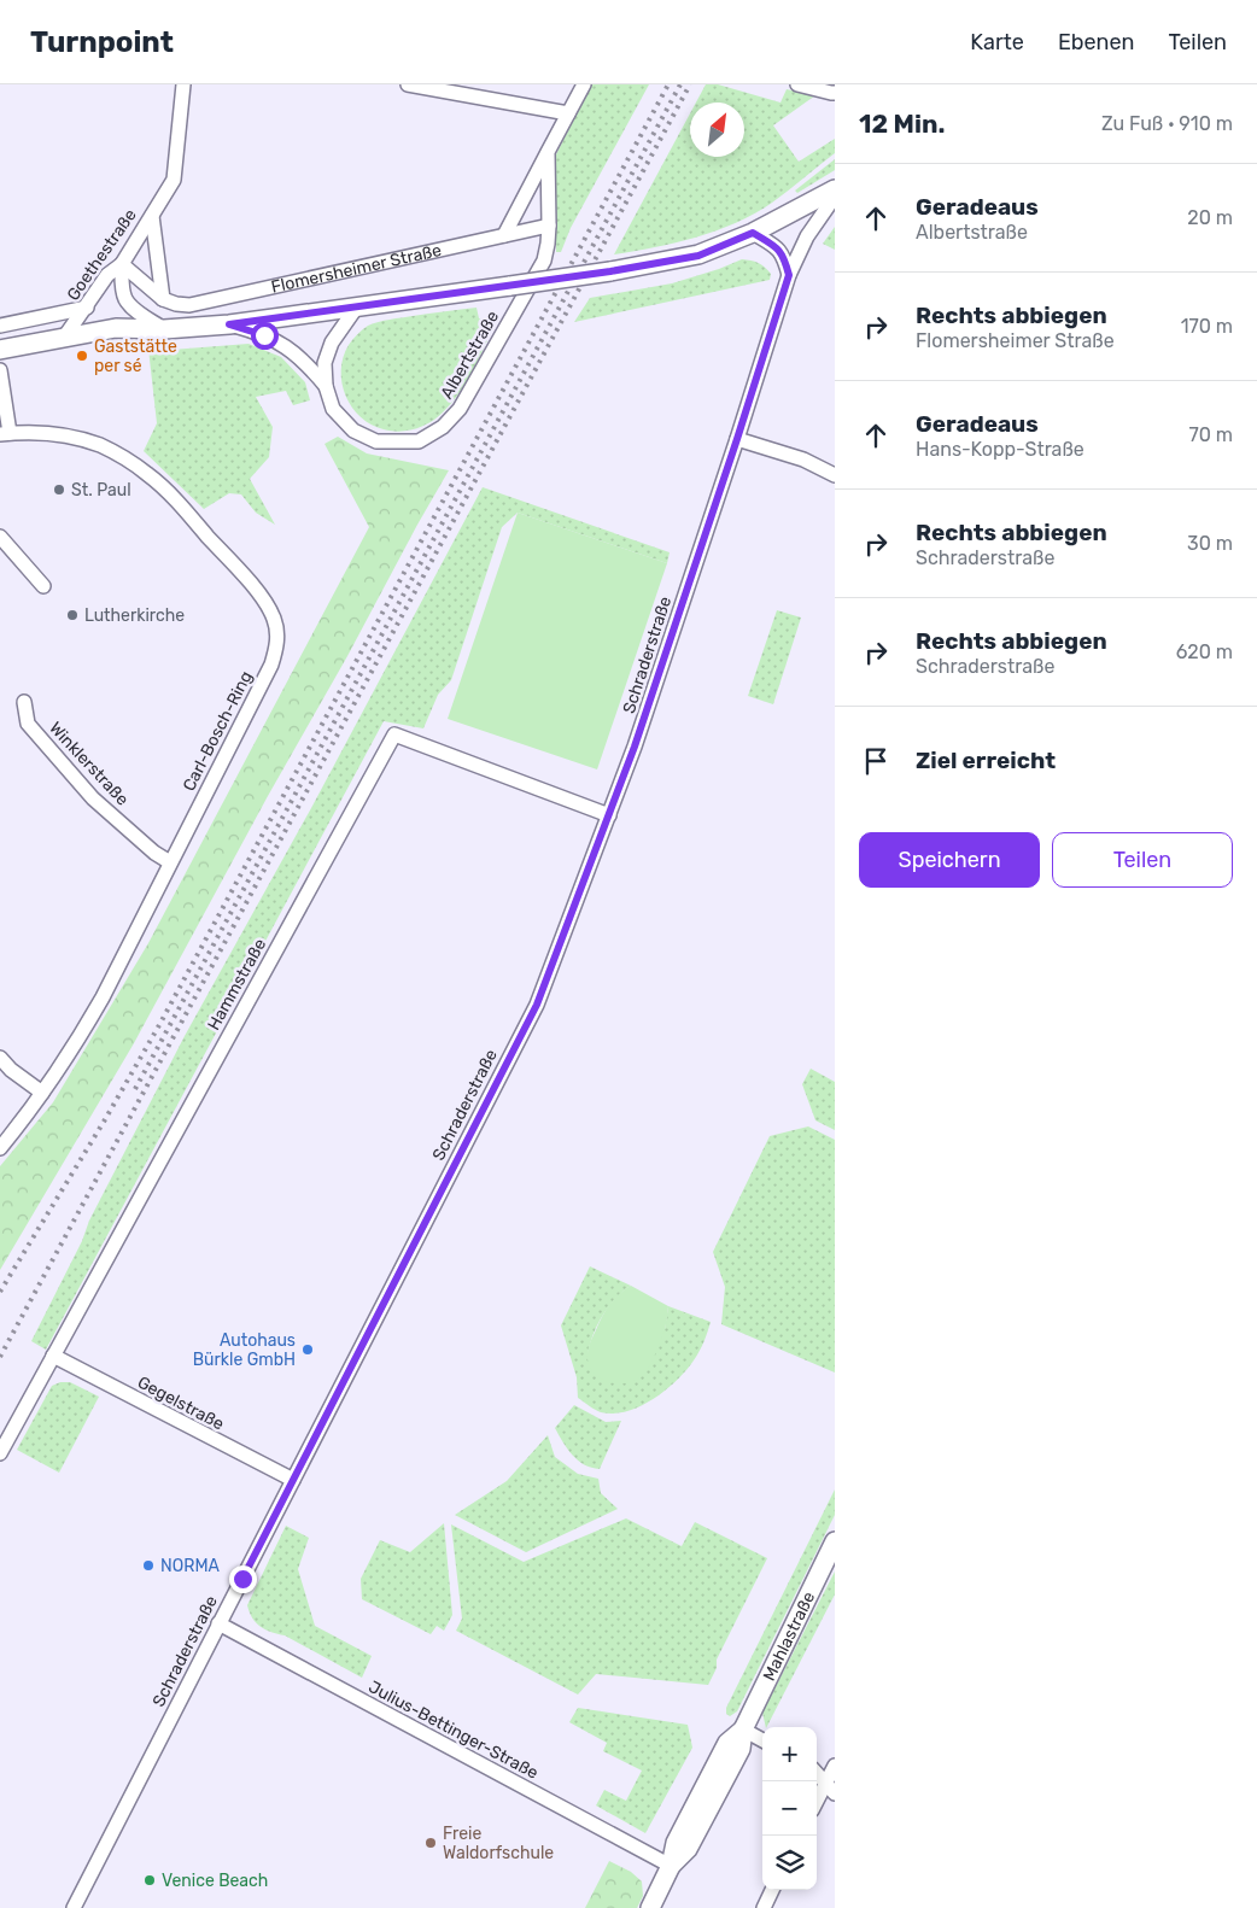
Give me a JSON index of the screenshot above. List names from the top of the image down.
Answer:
{
  "streets": {
    "main road": ["Flomersheimer Straße", "Mahlastraße"],
    "street": [
      "Goethestraße",
      "Albertstraße",
      "Schraderstraße",
      "Carl-Bosch-Ring",
      "Winklerstraße",
      "Hammstraße",
      "Gegelstraße",
      "Julius-Bettinger-Straße"
    ]
  },
  "crossings": [
    ["Goethestraße", "Flomersheimer Straße"],
    ["Flomersheimer Straße", "Albertstraße"],
    ["Schraderstraße", "Hammstraße"],
    ["Schraderstraße", "Gegelstraße"],
    ["Schraderstraße", "Julius-Bettinger-Straße"],
    ["Carl-Bosch-Ring", "Winklerstraße"],
    ["Hammstraße", "Gegelstraße"],
    ["Mahlastraße", "Julius-Bettinger-Straße"]
  ],
  "places": [
    "Gaststätte per sé",
    "St. Paul",
    "Lutherkirche",
    "Autohaus Bürkle GmbH",
    "NORMA",
    "Freie Waldorfschule",
    "Venice Beach"
  ],
  "north": "top right",
  "page": {
    "header": "Turnpoint",
    "nav": ["Karte", "Ebenen", "Teilen"],
    "heading": ["12 Min.", "Zu Fuß · 910 m"],
    "list": [
      ["Geradeaus", "Albertstraße", "20 m"],
      ["Rechts abbiegen", "Flomersheimer Straße", "170 m"],
      ["Geradeaus", "Hans-Kopp-Straße", "70 m"],
      ["Rechts abbiegen", "Schraderstraße", "30 m"],
      ["Rechts abbiegen", "Schraderstraße", "620 m"],
      "Ziel erreicht"
    ],
    "buttons": ["Speichern", "Teilen"],
    "map_buttons": ["+", "−"]
  }
}
